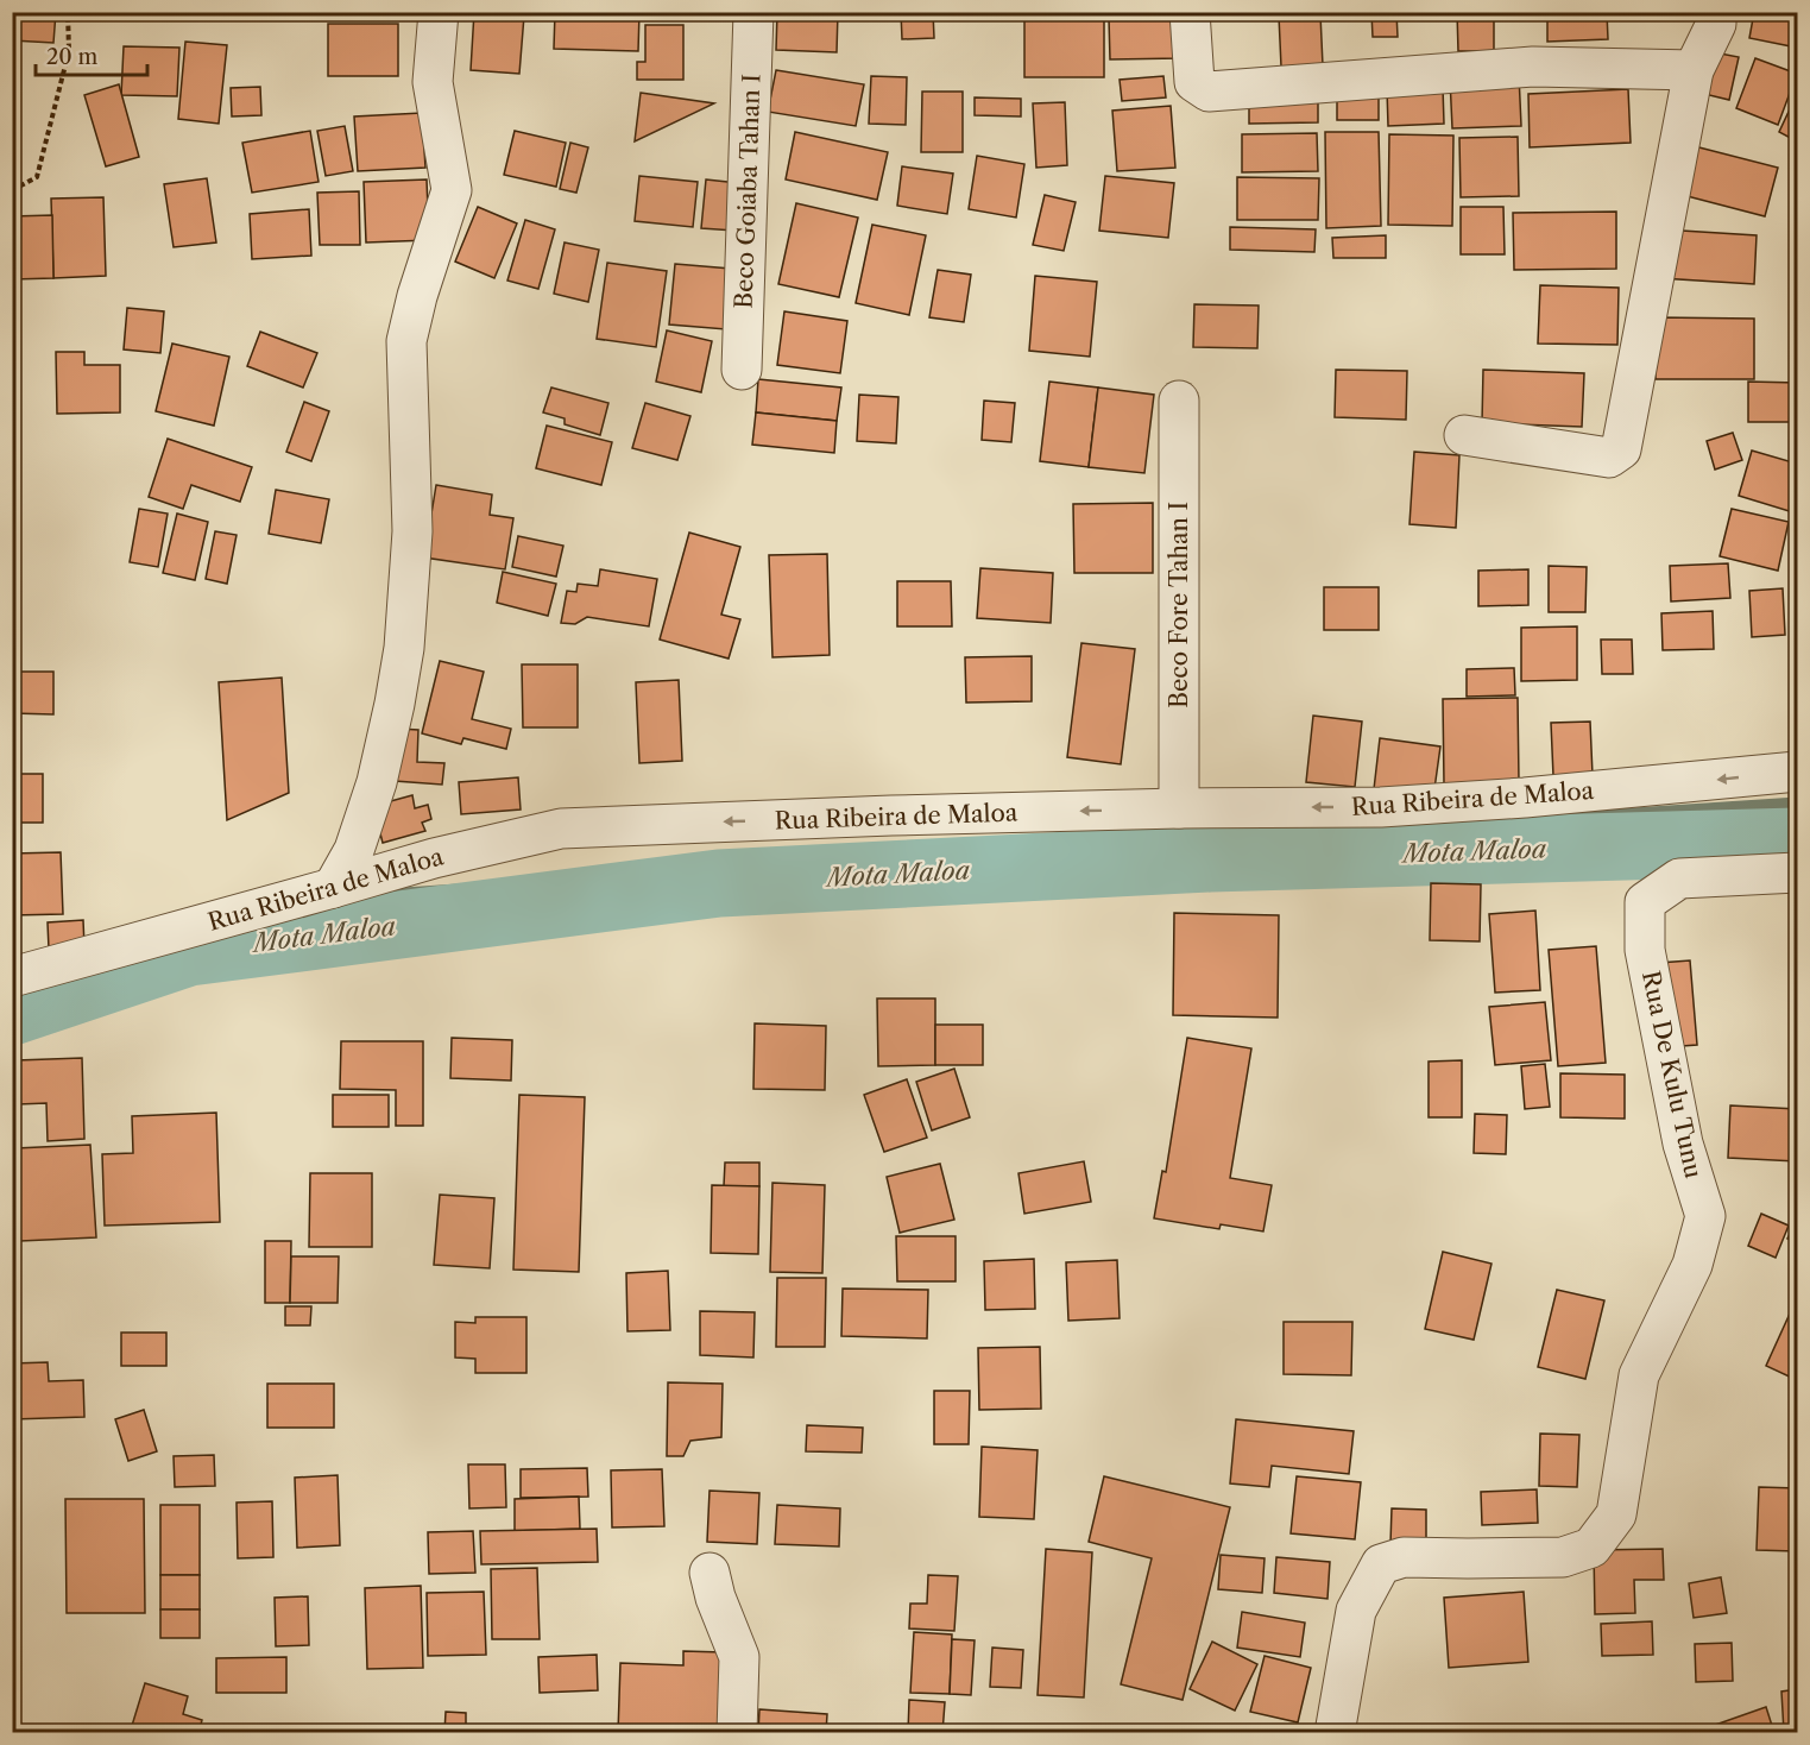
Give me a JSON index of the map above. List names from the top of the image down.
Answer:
{
  "streets": {
    "street": [
      "Beco Goiaba Tahan I",
      "Beco Fore Tahan I",
      "Rua Ribeira de Maloa",
      "Rua De Kulu Tunu"
    ]
  },
  "crossings": [
    ["Beco Fore Tahan I", "Rua Ribeira de Maloa"]
  ],
  "one_way": ["Rua Ribeira de Maloa"],
  "water": ["Mota Maloa"],
  "scale_bar": "20 m"
}
